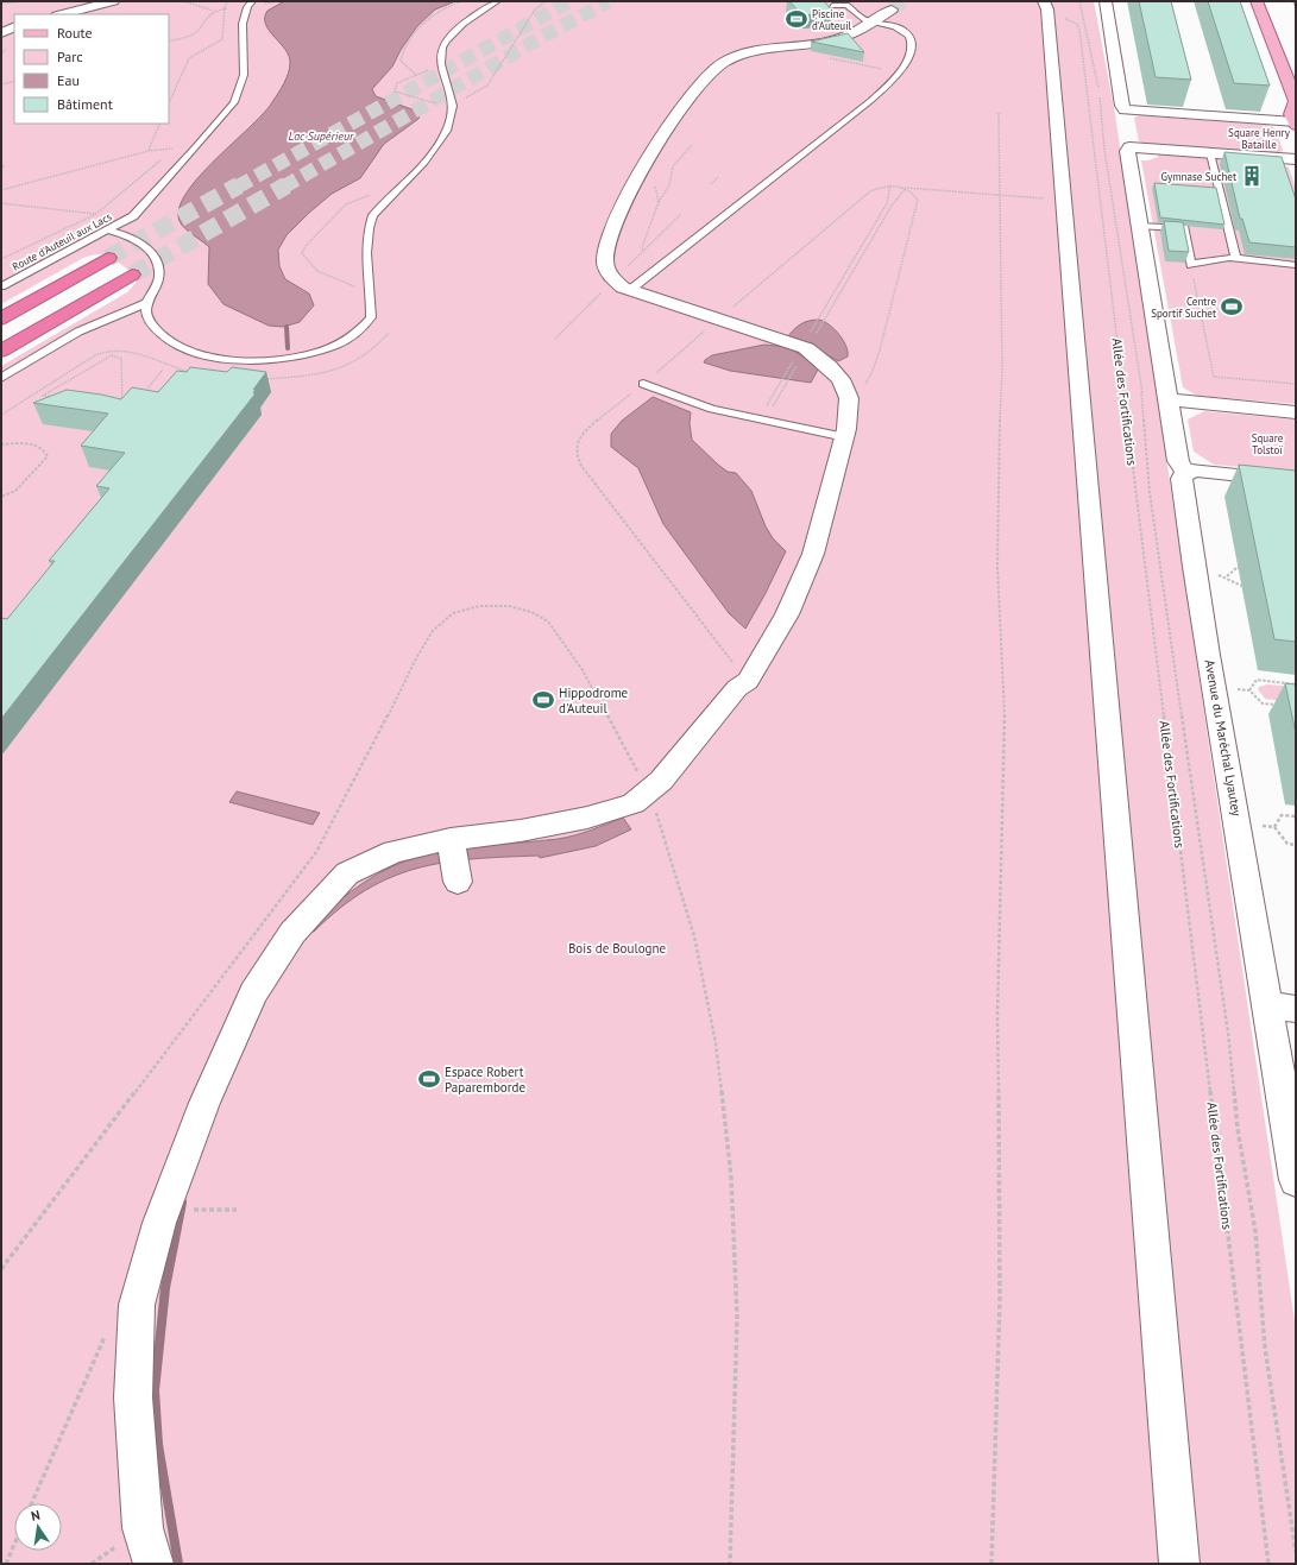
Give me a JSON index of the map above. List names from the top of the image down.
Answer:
{
  "streets": {
    "street": ["Avenue du Maréchal Lyautey"],
    "lane": ["Route d'Auteuil aux Lacs"],
    "path": ["Allée des Fortifications"]
  },
  "water": ["Lac Supérieur"],
  "parks": ["Square Henry Bataille", "Square Tolstoï", "Bois de Boulogne"],
  "places": {
    "sports": [
      "Piscine d'Auteuil",
      "Centre Sportif Suchet",
      "Hippodrome d'Auteuil",
      "Espace Robert Paparemborde"
    ],
    "building": ["Gymnase Suchet"]
  },
  "legend": [
    "Route",
    "Parc",
    "Eau",
    "Bâtiment"
  ],
  "north": "top"
}
